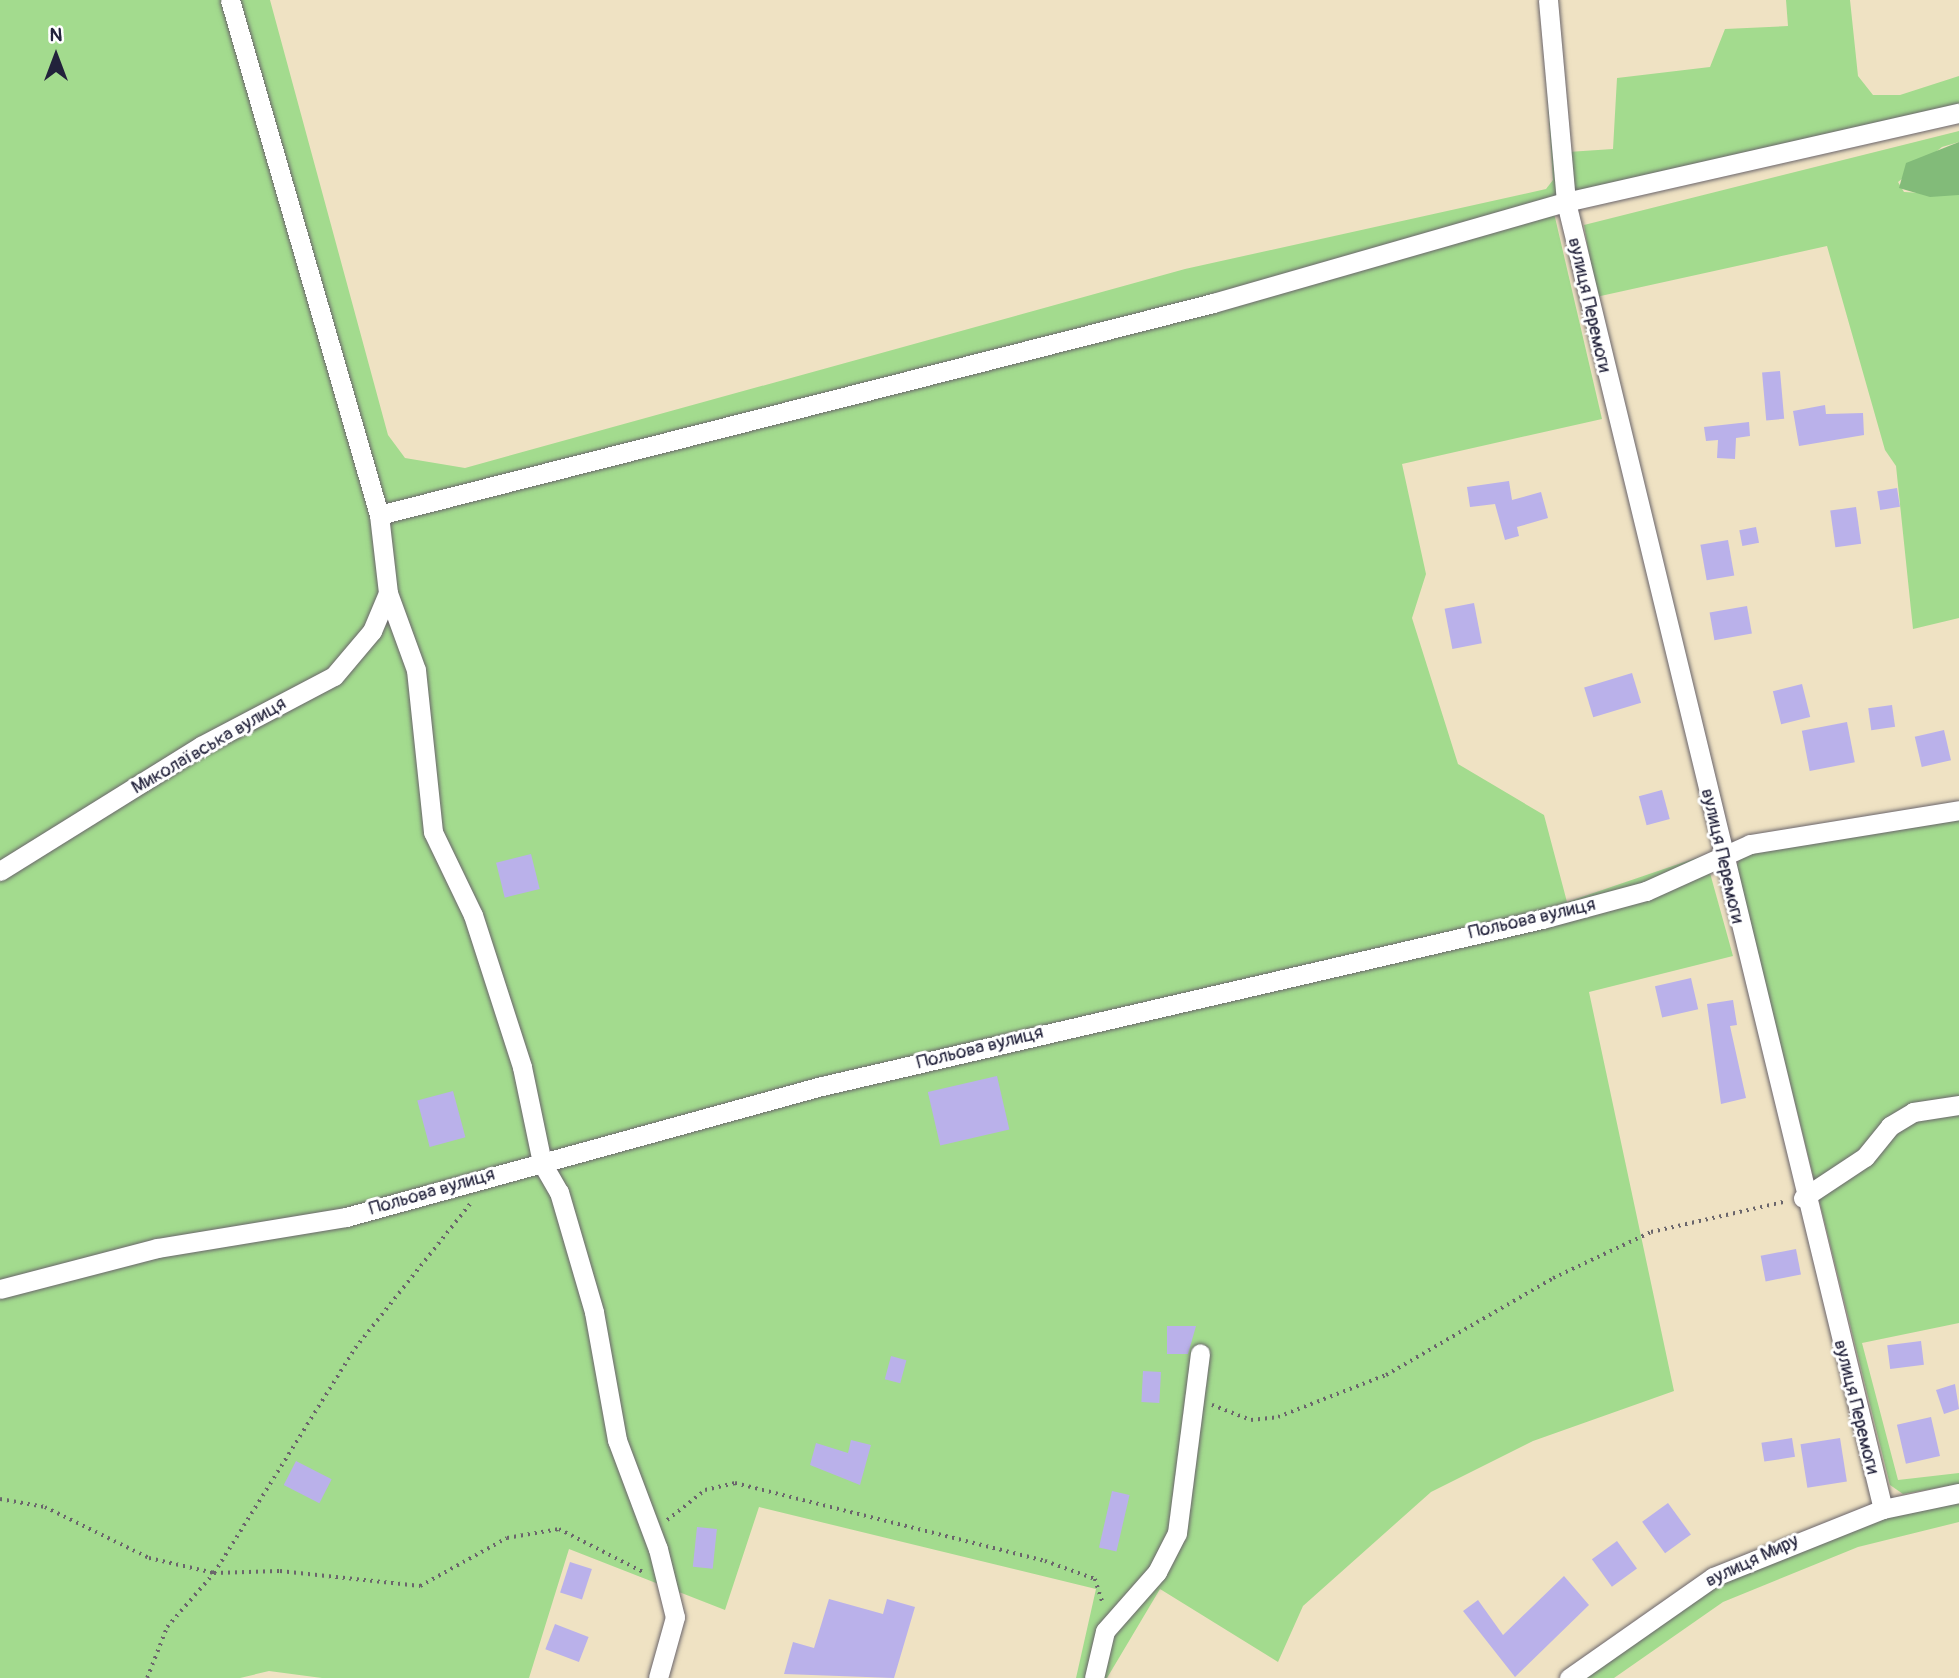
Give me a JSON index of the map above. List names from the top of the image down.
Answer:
{
  "streets": {
    "street": [
      "вулиця Перемоги",
      "Миколаївська вулиця",
      "Польова вулиця",
      "вулиця Миру"
    ]
  },
  "crossings": [
    ["вулиця Перемоги", "Польова вулиця"],
    ["вулиця Перемоги", "вулиця Миру"]
  ],
  "north": "top"
}
